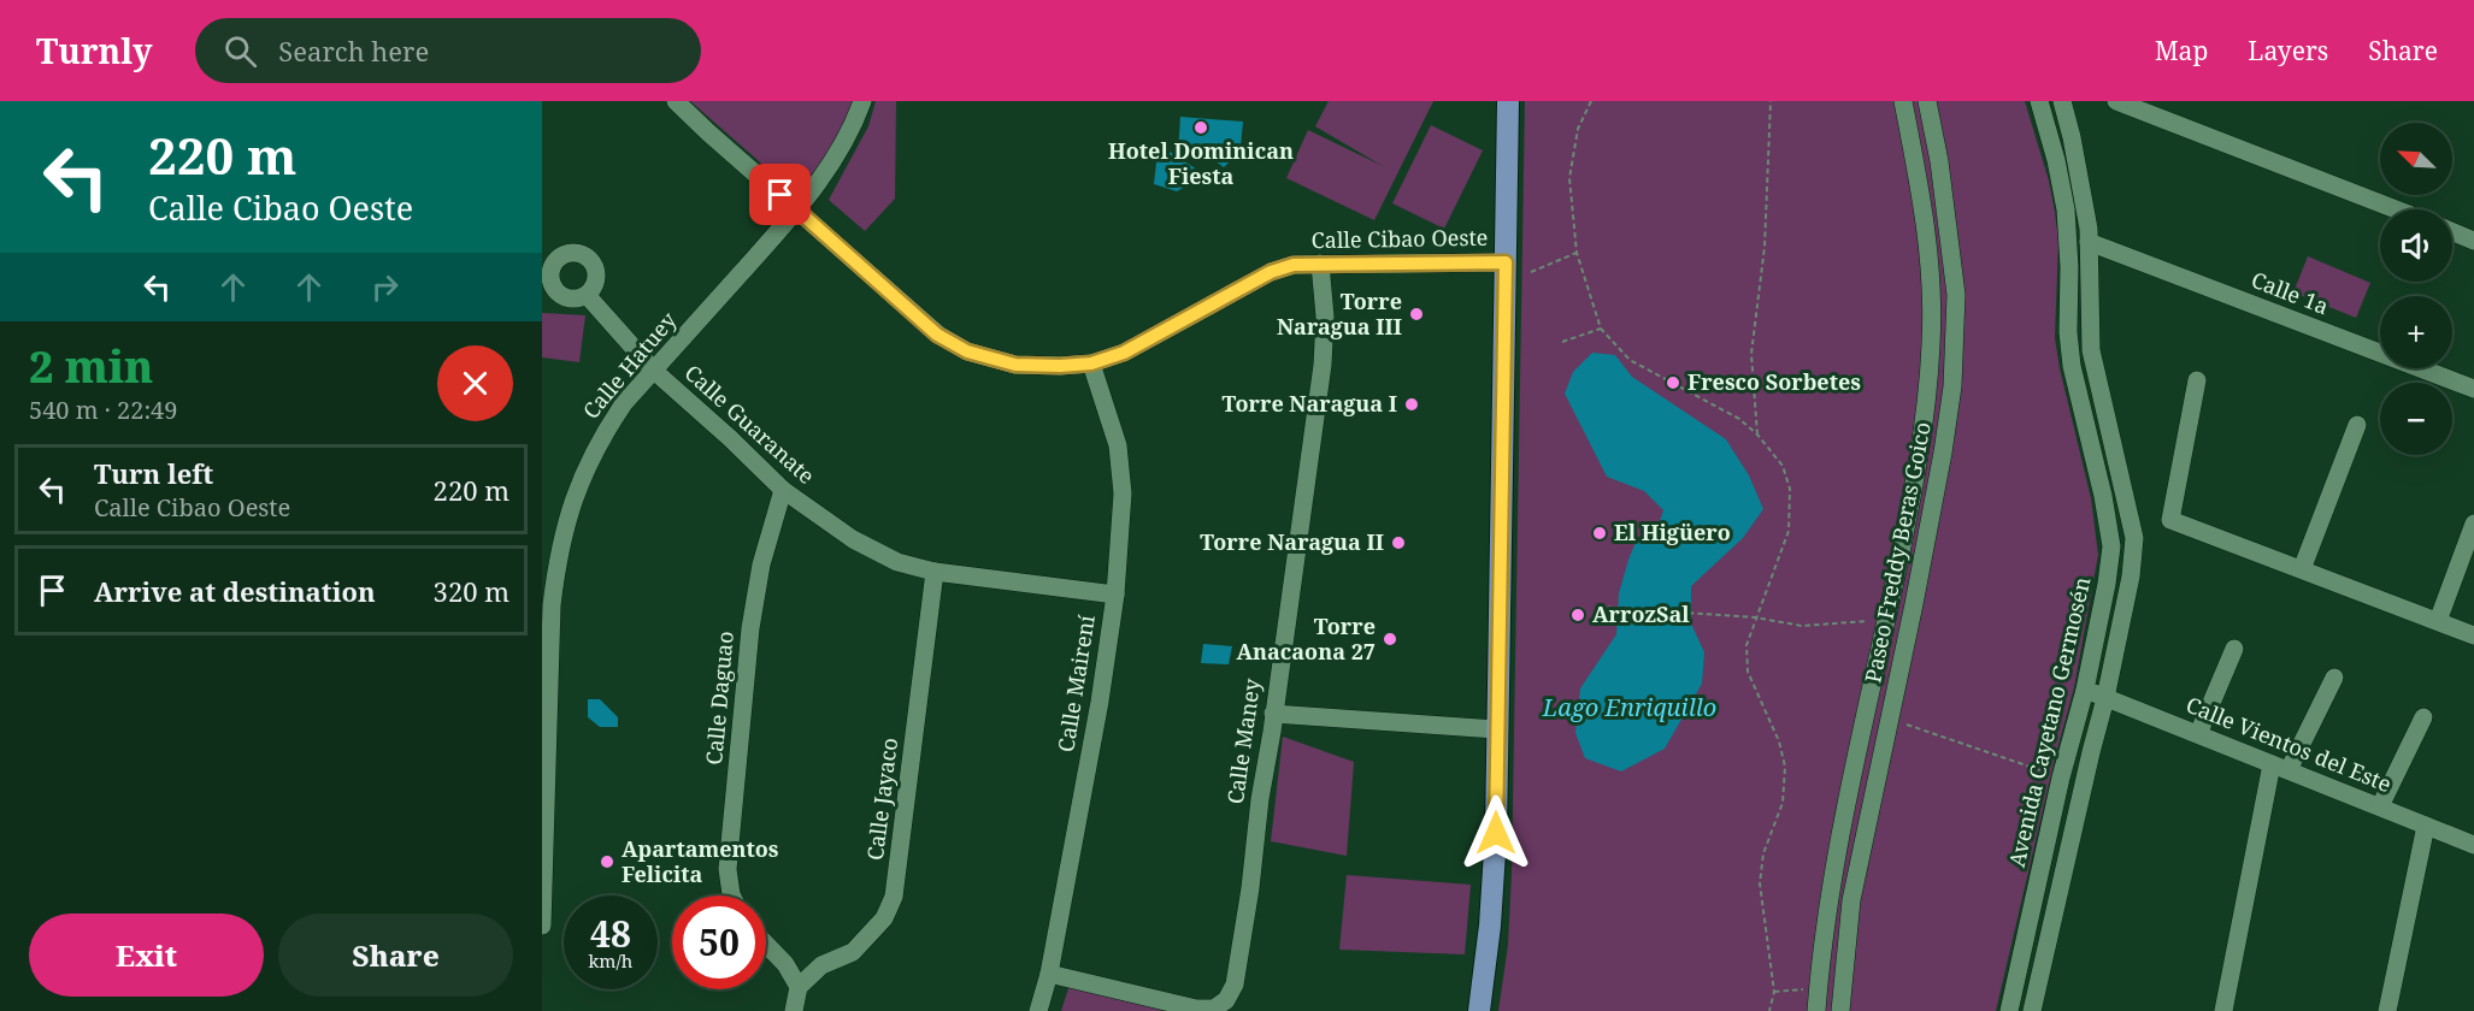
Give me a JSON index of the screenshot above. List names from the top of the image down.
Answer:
{
  "streets": {
    "street": [
      "Calle Cibao Oeste",
      "Calle 1a",
      "Calle Hatuey",
      "Calle Guaranate",
      "Paseo Freddy Beras Goico",
      "Calle Mairení",
      "Calle Daguao",
      "Avenida Cayetano Germosén",
      "Calle Maney",
      "Calle Vientos del Este",
      "Calle Jayaco"
    ]
  },
  "crossings": [
    ["Calle Cibao Oeste", "Calle Hatuey"],
    ["Calle Cibao Oeste", "Calle Mairení"],
    ["Calle Cibao Oeste", "Calle Maney"],
    ["Calle 1a", "Avenida Cayetano Germosén"],
    ["Calle Hatuey", "Calle Guaranate"],
    ["Calle Guaranate", "Calle Mairení"],
    ["Calle Guaranate", "Calle Daguao"],
    ["Calle Guaranate", "Calle Jayaco"],
    ["Calle Mairení", "Calle Maney"],
    ["Avenida Cayetano Germosén", "Calle Vientos del Este"]
  ],
  "water": ["Lago Enriquillo"],
  "places": [
    "Hotel Dominican Fiesta",
    "Torre Naragua III",
    "Fresco Sorbetes",
    "Torre Naragua I",
    "El Higüero",
    "Torre Naragua II",
    "ArrozSal",
    "Torre Anacaona 27",
    "Apartamentos Felicita"
  ],
  "north": "top left",
  "page": {
    "header": "Turnly",
    "search": "Search here",
    "nav": ["Map", "Layers", "Share"],
    "turn": ["220 m", "Calle Cibao Oeste"],
    "map_buttons": ["+", "−"],
    "heading": ["2 min", "540 m · 22:49"],
    "list": [
      {
        "name": "Turn left",
        "note": "Calle Cibao Oeste",
        "value": "220 m"
      },
      {
        "name": "Arrive at destination",
        "value": "320 m"
      }
    ],
    "speed": "48 km/h",
    "limit": "50",
    "buttons": ["Exit", "Share"]
  }
}
